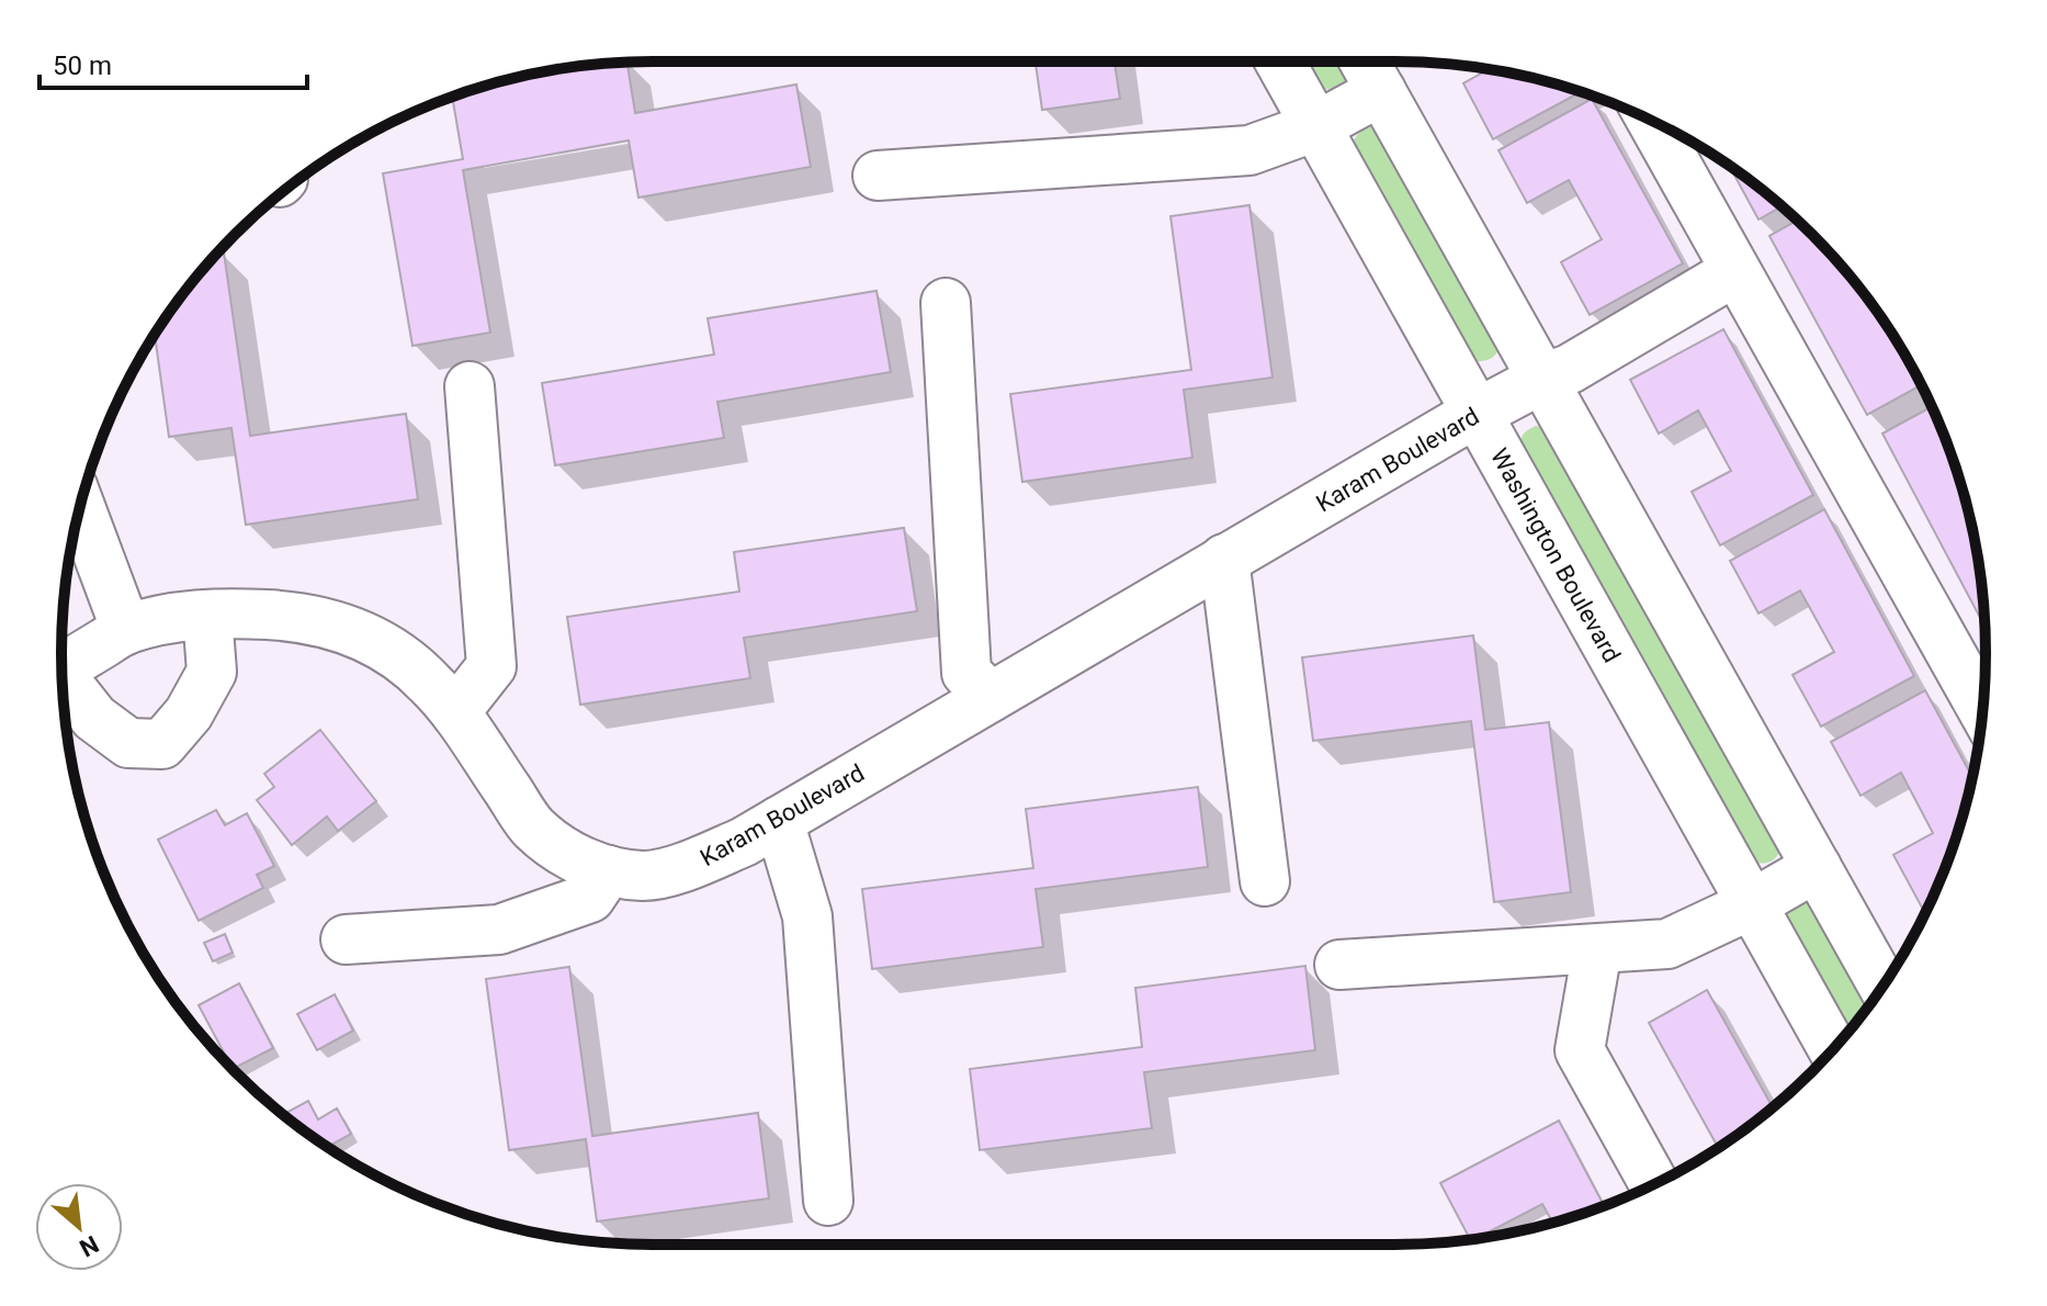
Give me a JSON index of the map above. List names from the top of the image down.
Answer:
{
  "streets": {
    "street": ["Karam Boulevard", "Washington Boulevard"]
  },
  "crossings": [
    ["Karam Boulevard", "Washington Boulevard"]
  ],
  "scale_bar": "50 m",
  "north": "bottom right"
}
